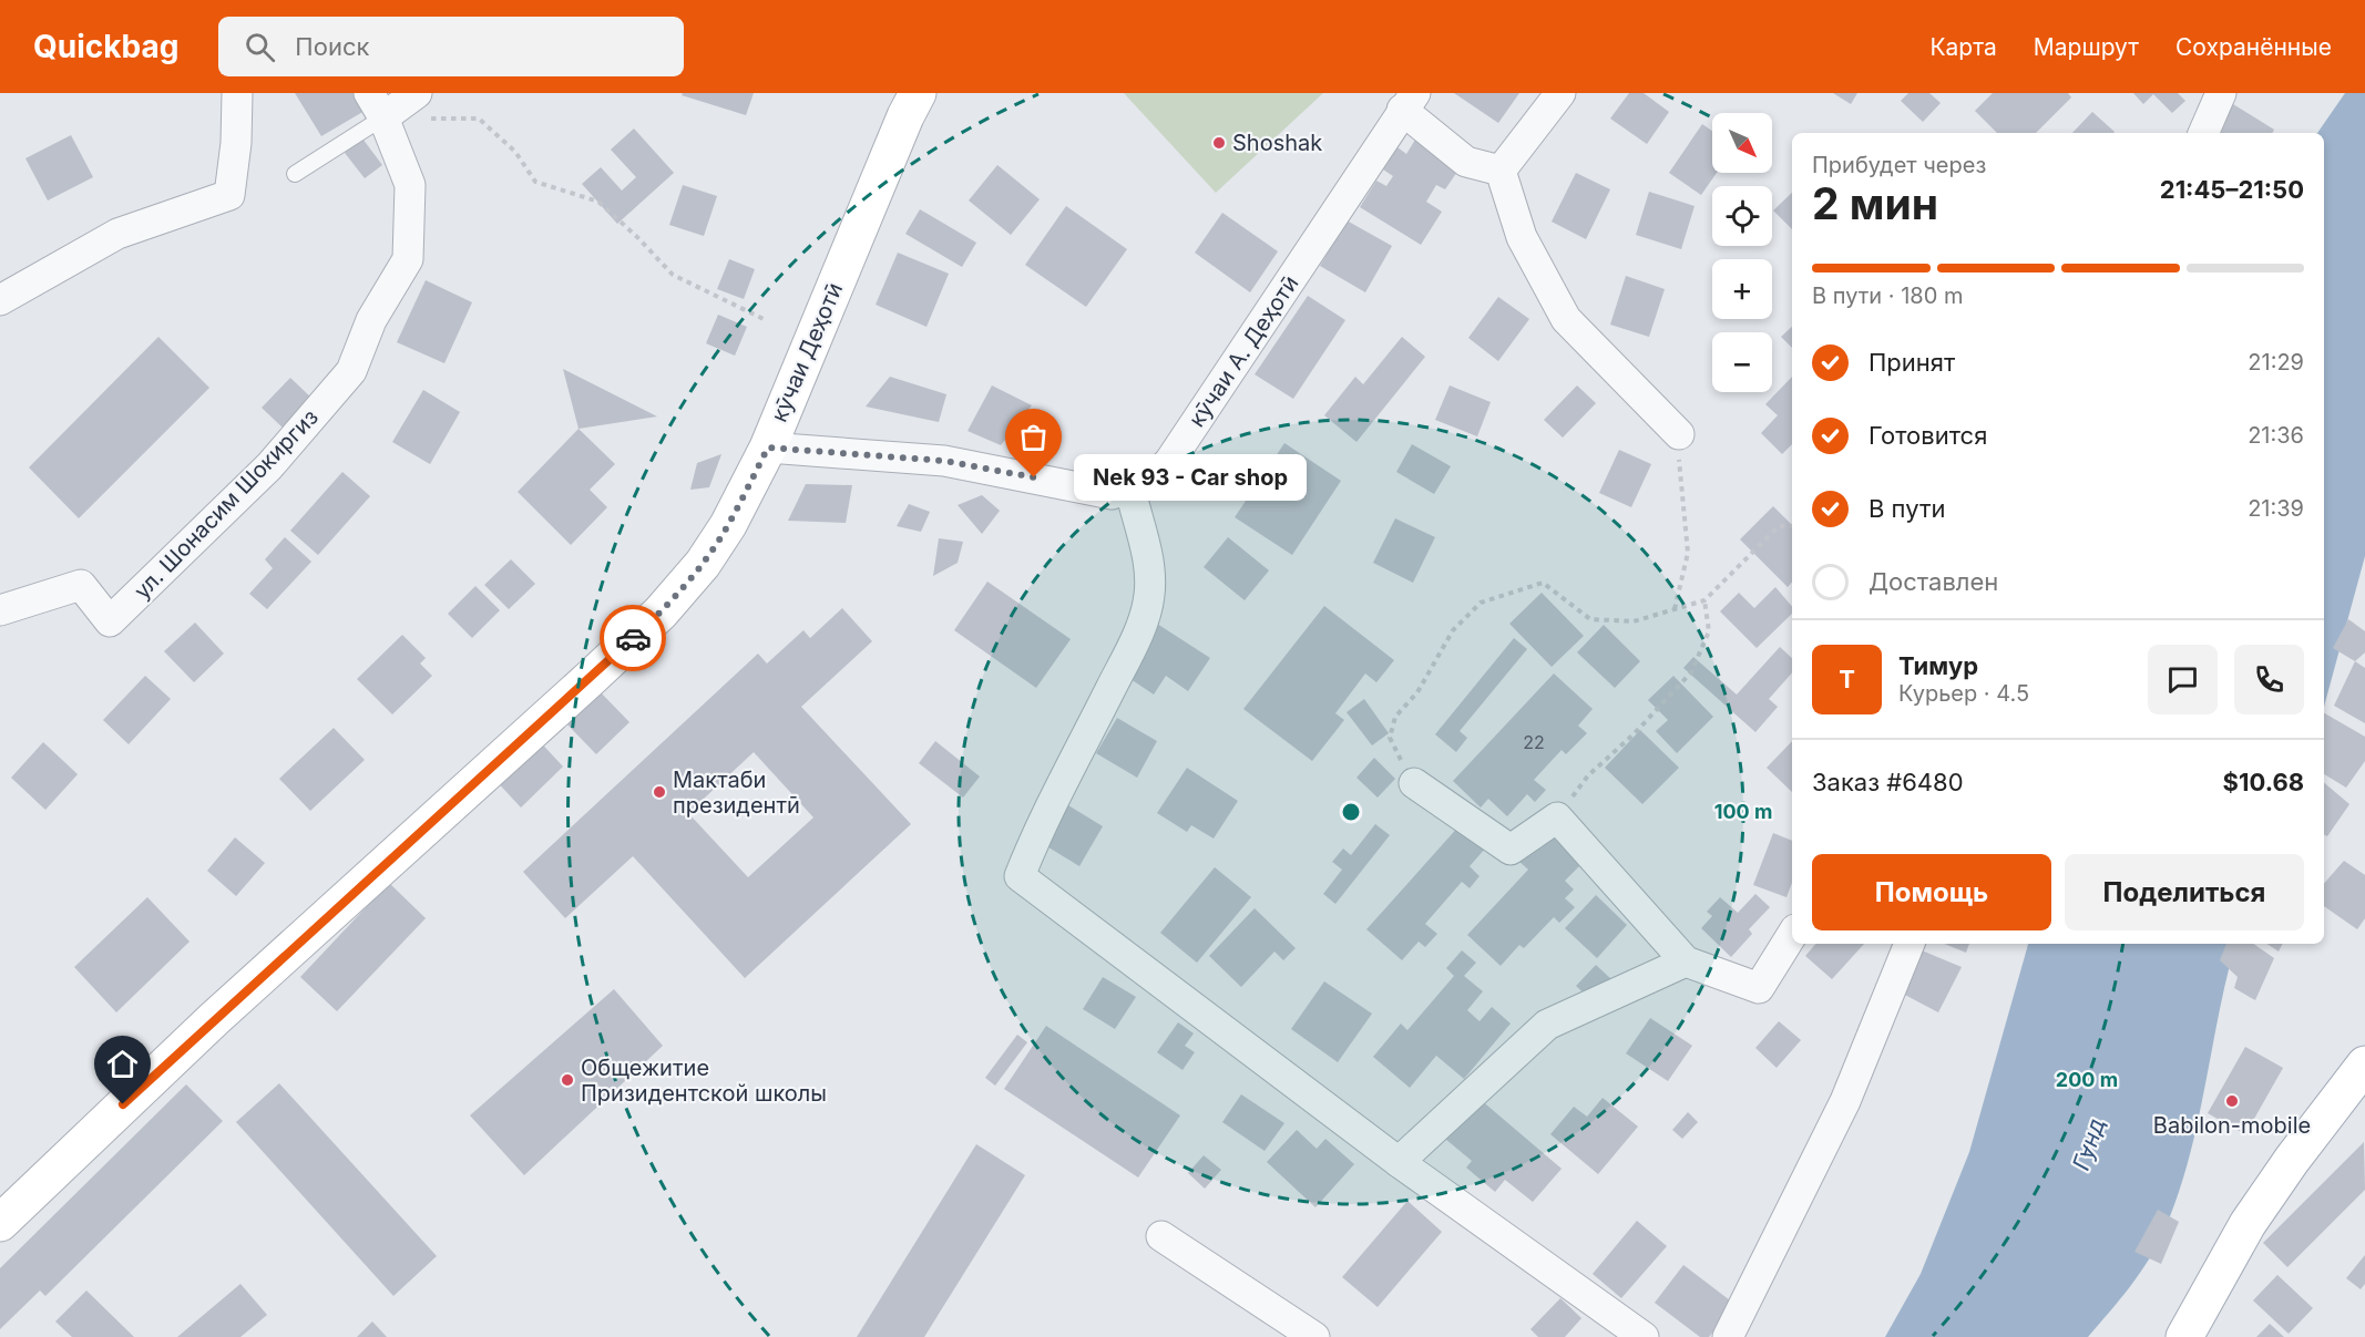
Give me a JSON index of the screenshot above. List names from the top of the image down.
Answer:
{
  "streets": {
    "main road": ["кӯчаи Деҳотӣ"],
    "street": ["кӯчаи А. Деҳотӣ", "ул. Шонасим Шокиргиз"]
  },
  "water": ["Ғунд"],
  "places": [
    "Shoshak",
    "Nek 93 - Car shop",
    "Мактаби президентӣ",
    "Общежитие Призидентской школы",
    "Babilon-mobile"
  ],
  "house_numbers": ["22"],
  "north": "bottom right",
  "page": {
    "header": "Quickbag",
    "search": "Поиск",
    "nav": ["Карта", "Маршрут", "Сохранённые"],
    "map_buttons": ["+", "−"],
    "heading": ["2 мин", "Прибудет через", "21:45–21:50"],
    "panel": [
      "Тимур",
      "Курьер · 4.5",
      "Заказ #6480",
      "$10.68"
    ],
    "bar": "В пути · 180 m",
    "list": [
      ["Принят", "21:29"],
      ["Готовится", "21:36"],
      ["В пути", "21:39"],
      "Доставлен"
    ],
    "bubble": "Nek 93 - Car shop",
    "round": "Т",
    "buttons": ["Помощь", "Поделиться"]
  },
  "rings": ["100 m", "200 m"]
}
